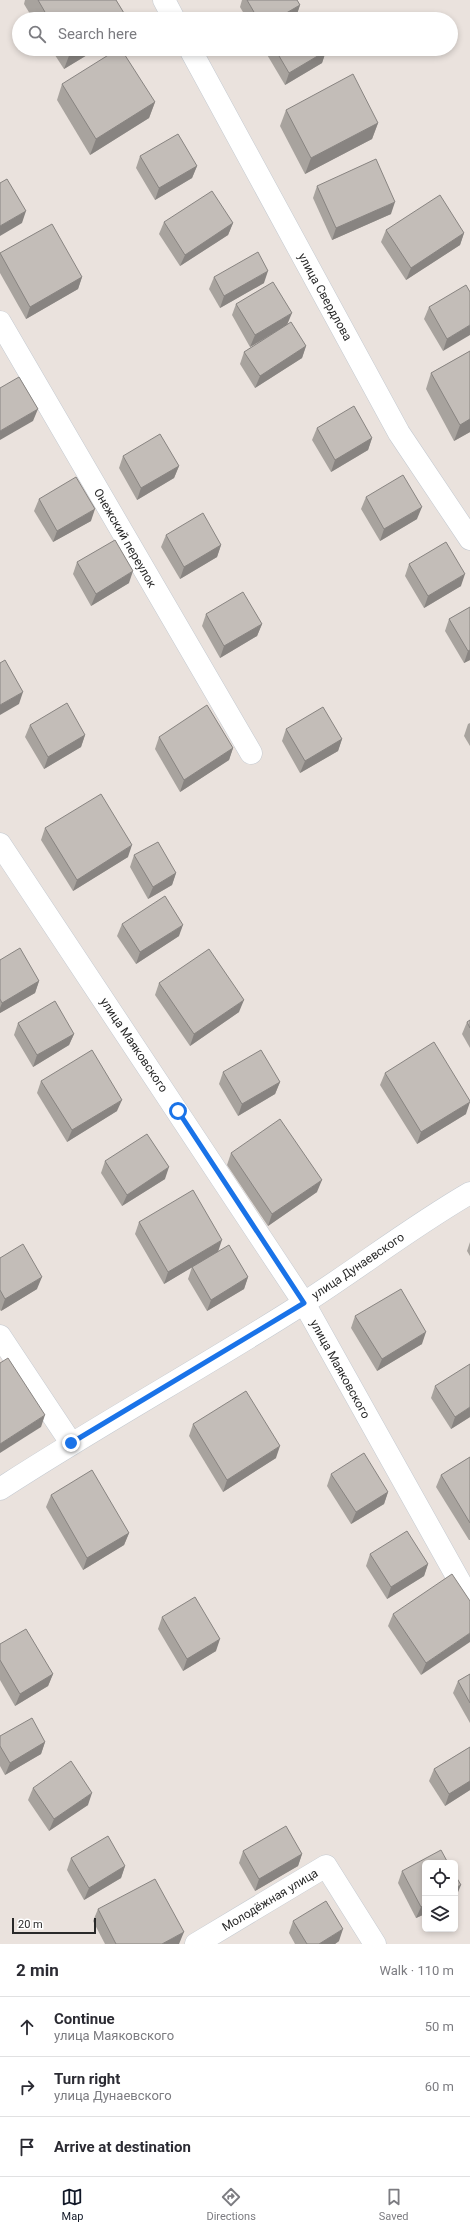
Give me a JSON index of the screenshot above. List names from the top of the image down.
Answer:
{
  "streets": {
    "street": [
      "улица Свердлова",
      "Онежский переулок",
      "улица Маяковского",
      "улица Дунаевского",
      "Молодёжная улица"
    ]
  },
  "crossings": [
    ["улица Маяковского", "улица Дунаевского"]
  ],
  "scale_bar": "20 m",
  "page": {
    "search": "Search here",
    "scale": "20 m",
    "heading": ["2 min", "Walk · 110 m"],
    "list": [
      ["Continue", "улица Маяковского", "50 m"],
      ["Turn right", "улица Дунаевского", "60 m"],
      "Arrive at destination"
    ],
    "nav": ["Map", "Directions", "Saved"]
  }
}
